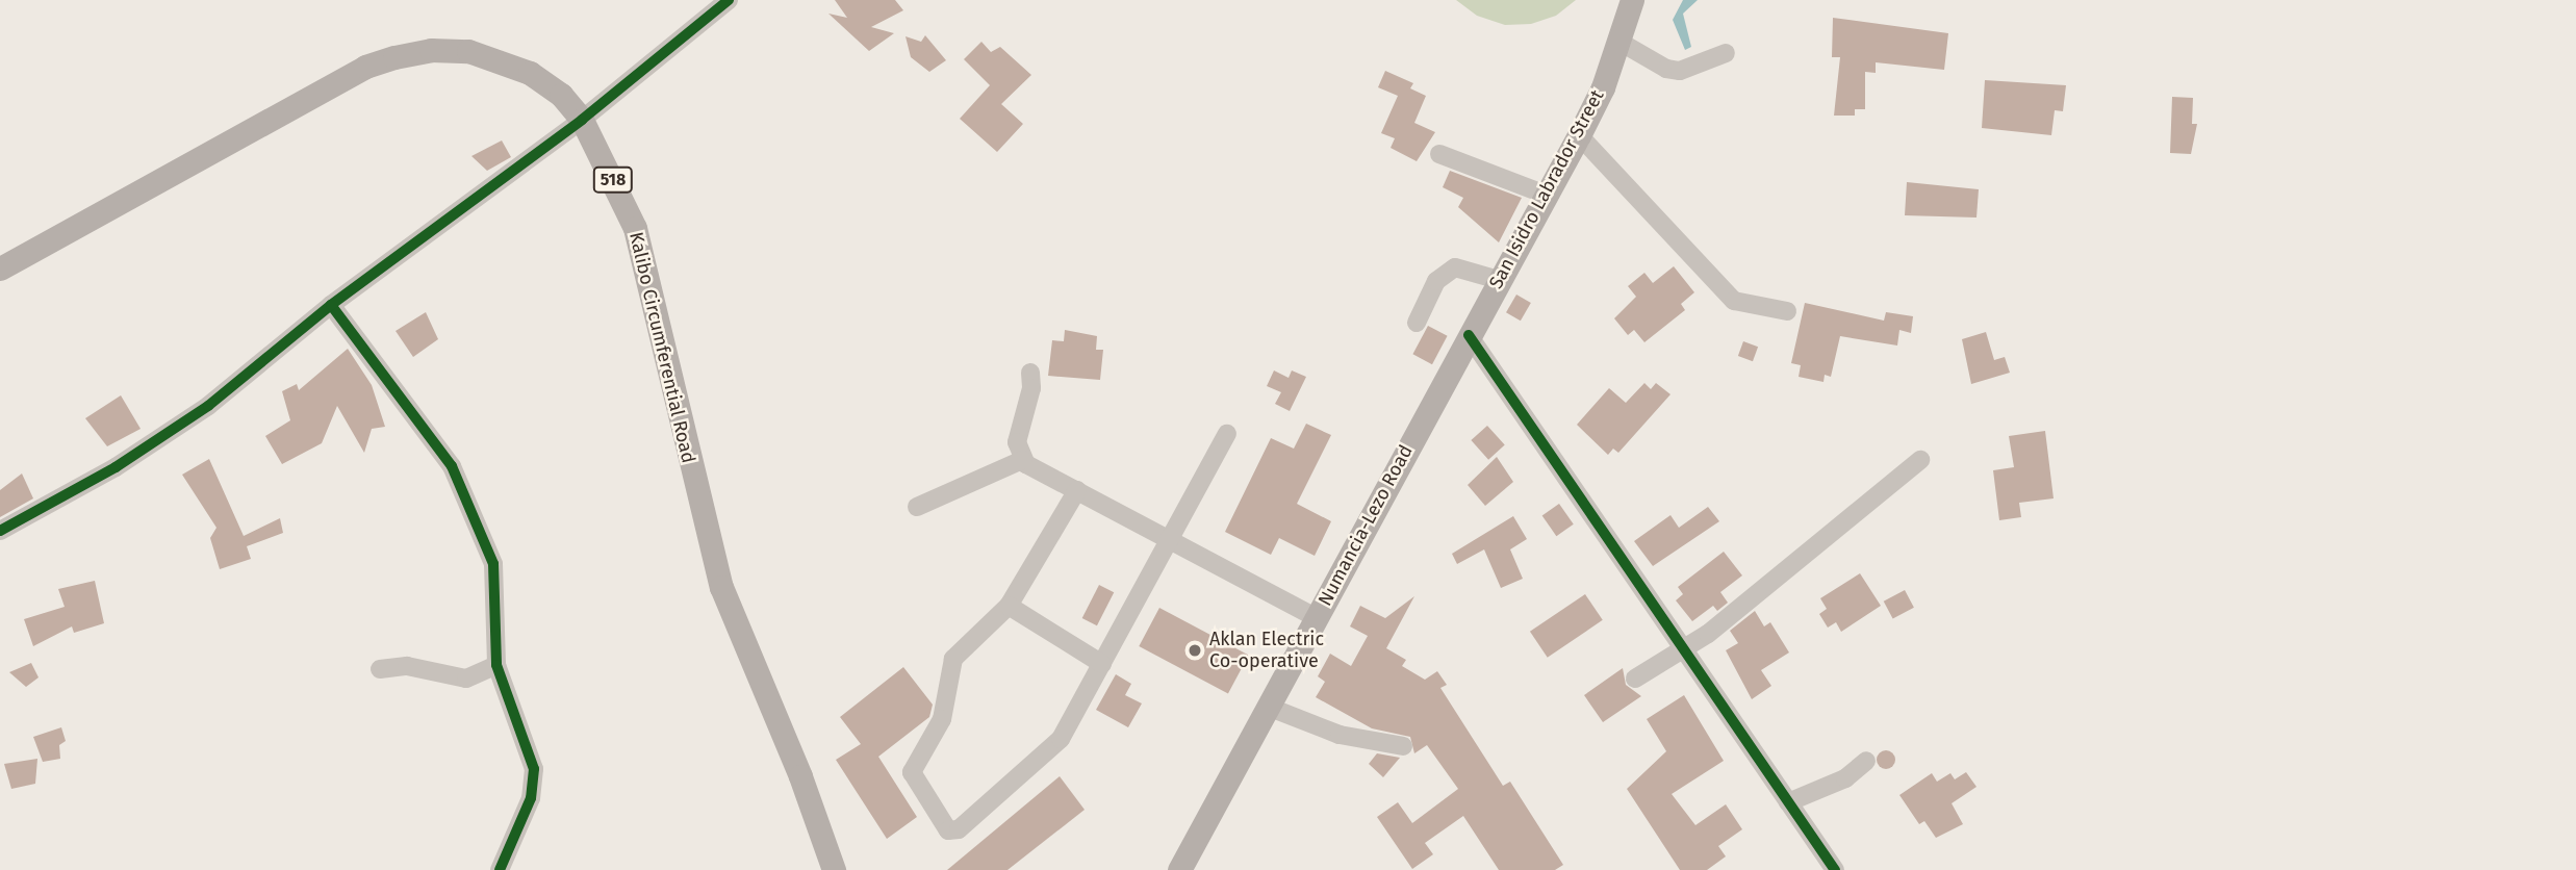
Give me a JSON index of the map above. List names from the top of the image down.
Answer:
{
  "streets": {
    "main road": [
      "518",
      "San Isidro Labrador Street",
      "Kalibo Circumferential Road",
      "Numancia-Lezo Road"
    ]
  },
  "crossings": [
    ["San Isidro Labrador Street", "Numancia-Lezo Road"]
  ],
  "places": ["Aklan Electric Co-operative"]
}
